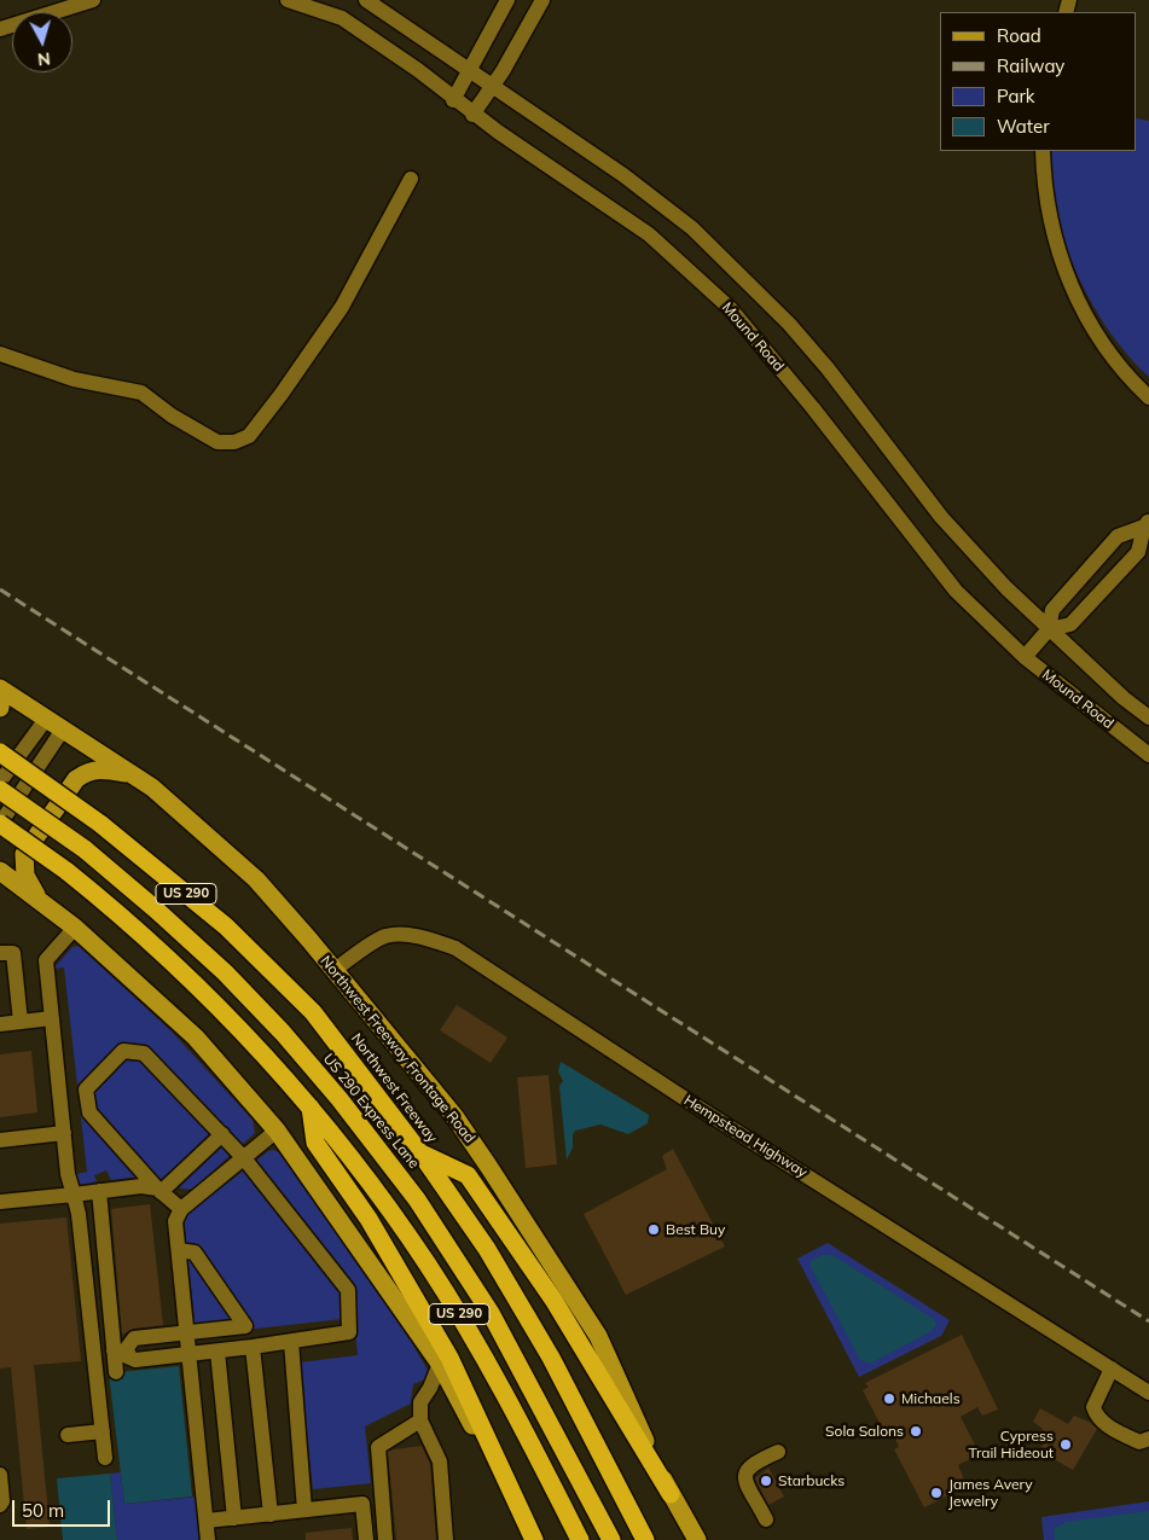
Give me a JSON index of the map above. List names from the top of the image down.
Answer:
{
  "streets": {
    "highway": ["US 290", "Northwest Freeway", "US 290 Express Lane"],
    "main road": ["Northwest Freeway Frontage Road"],
    "street": ["Mound Road", "Hempstead Highway"]
  },
  "crossings": [
    ["Northwest Freeway Frontage Road", "Hempstead Highway"]
  ],
  "places": [
    "Best Buy",
    "Michaels",
    "Sola Salons",
    "Cypress Trail Hideout",
    "Starbucks",
    "James Avery Jewelry"
  ],
  "legend": [
    "Road",
    "Railway",
    "Park",
    "Water"
  ],
  "scale_bar": "50 m",
  "north": "bottom"
}
